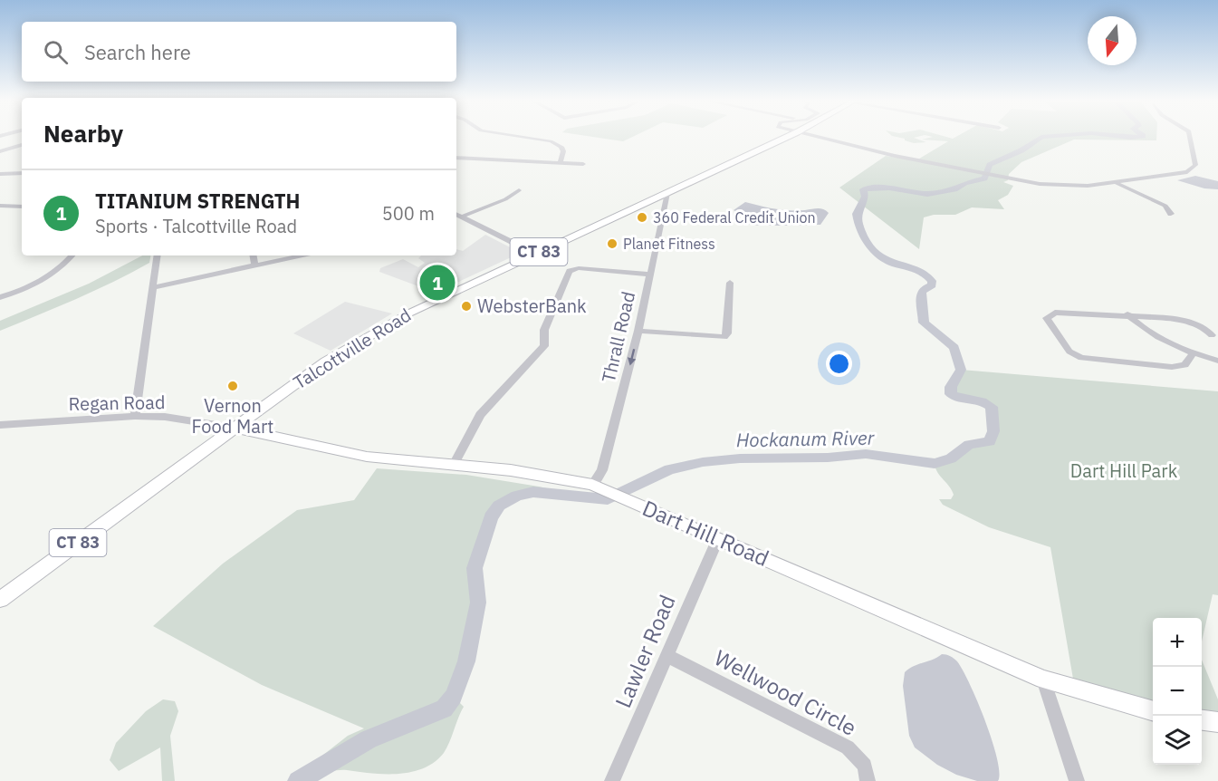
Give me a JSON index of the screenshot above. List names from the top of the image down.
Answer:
{
  "streets": {
    "main road": ["CT 83", "Talcottville Road", "Dart Hill Road"],
    "street": [
      "Thrall Road",
      "Regan Road",
      "Lawler Road",
      "Wellwood Circle"
    ]
  },
  "crossings": [
    ["Thrall Road", "Talcottville Road"],
    ["Thrall Road", "Dart Hill Road"],
    ["Talcottville Road", "Regan Road"],
    ["Talcottville Road", "Dart Hill Road"],
    ["Regan Road", "Dart Hill Road"],
    ["Dart Hill Road", "Lawler Road"],
    ["Lawler Road", "Wellwood Circle"]
  ],
  "one_way": ["Thrall Road"],
  "water": ["Hockanum River"],
  "parks": ["Dart Hill Park"],
  "places": [
    "360 Federal Credit Union",
    "Planet Fitness",
    "WebsterBank",
    "Vernon Food Mart"
  ],
  "north": "bottom",
  "page": {
    "search": "Search here",
    "heading": "Nearby",
    "list": [
      {
        "mark": "1",
        "name": "TITANIUM STRENGTH",
        "note": "Sports · Talcottville Road",
        "value": "500 m"
      }
    ],
    "pins": "1",
    "map_buttons": ["+", "−"]
  }
}
